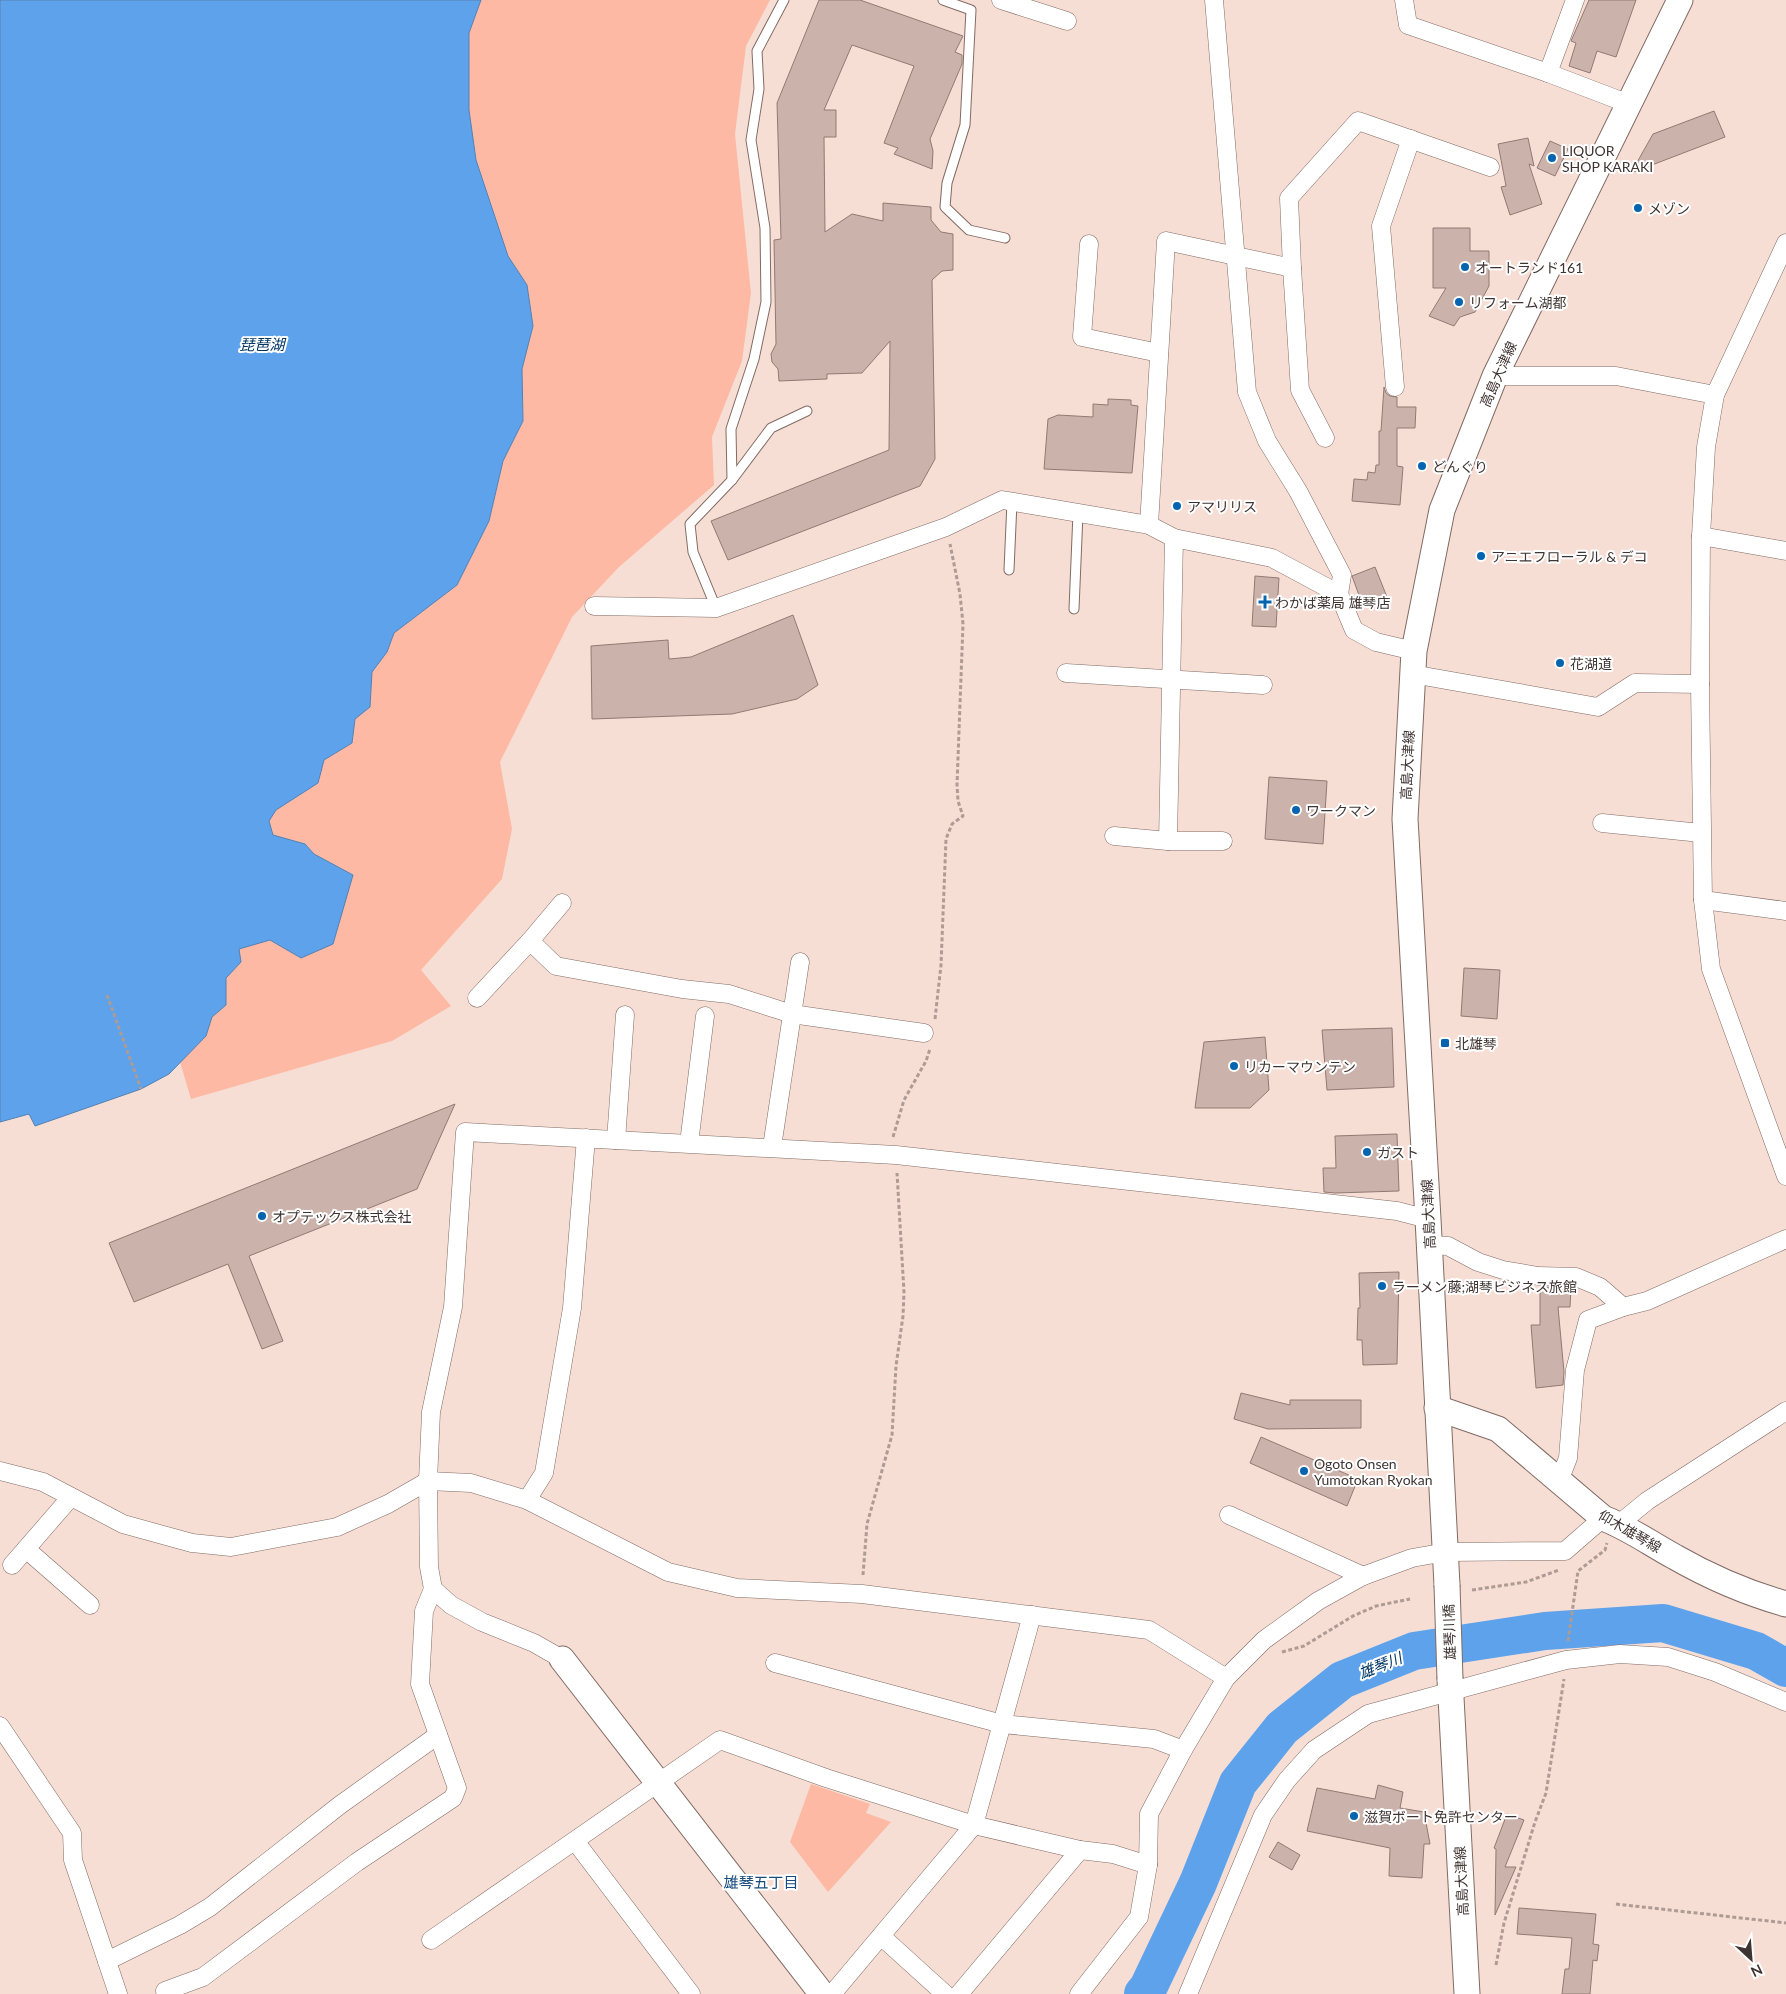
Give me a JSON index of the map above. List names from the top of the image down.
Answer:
{
  "streets": {
    "main road": ["高島大津線", "仰木雄琴線", "雄琴川橋"]
  },
  "crossings": [
    ["高島大津線", "仰木雄琴線"],
    ["高島大津線", "雄琴川橋"]
  ],
  "districts": ["雄琴五丁目"],
  "water": ["琵琶湖", "雄琴川"],
  "places": {
    "other": [
      "LIQUOR SHOP KARAKI",
      "メゾン",
      "オートランド161",
      "リフォーム湖都",
      "どんぐり",
      "アマリリス",
      "アニエフローラル & デコ",
      "花湖道",
      "ワークマン",
      "リカーマウンテン",
      "ガスト",
      "オプテックス株式会社",
      "ラーメン藤;湖琴ビジネス旅館",
      "Ogoto Onsen Yumotokan Ryokan",
      "滋賀ボート免許センター"
    ],
    "health": ["わかば薬局 雄琴店"],
    "transit": ["北雄琴"]
  },
  "north": "bottom right"
}
